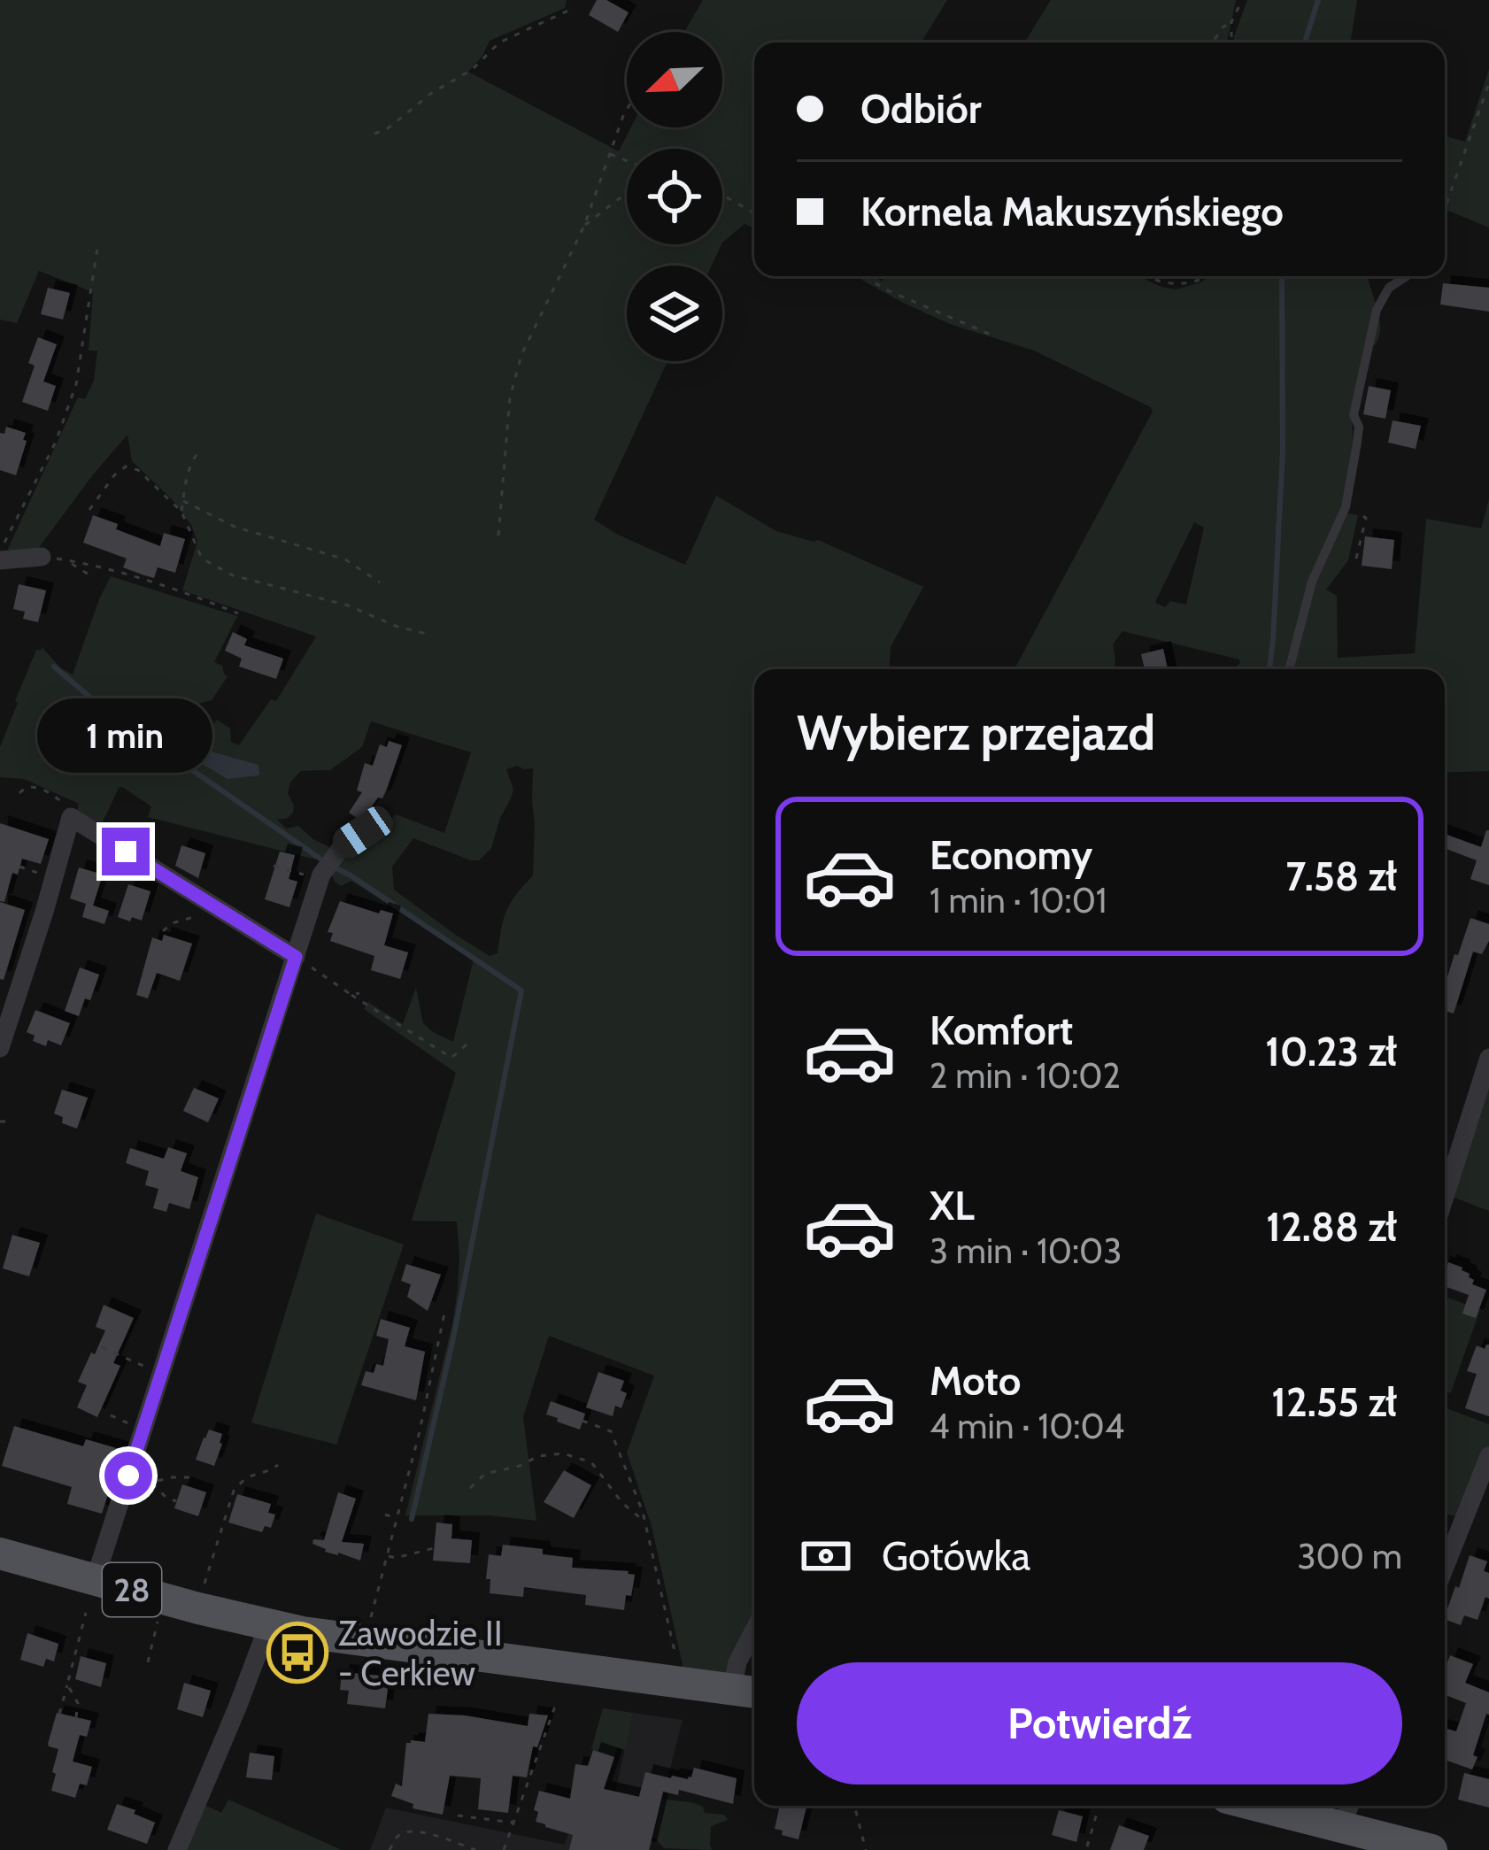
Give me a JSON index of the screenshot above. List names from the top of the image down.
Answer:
{
  "streets": {
    "main road": ["28"]
  },
  "places": {
    "bus stop": ["Zawodzie II - Cerkiew"]
  },
  "north": "bottom left",
  "page": {
    "banner": ["Odbiór", "Kornela Makuszyńskiego"],
    "heading": "Wybierz przejazd",
    "bubble": "1 min",
    "list": [
      {
        "name": "Economy",
        "note": "1 min · 10:01",
        "value": "7.58 zł"
      },
      {
        "name": "Komfort",
        "note": "2 min · 10:02",
        "value": "10.23 zł"
      },
      {
        "name": "XL",
        "note": "3 min · 10:03",
        "value": "12.88 zł"
      },
      {
        "name": "Moto",
        "note": "4 min · 10:04",
        "value": "12.55 zł"
      }
    ],
    "pay": ["Gotówka", "300 m"],
    "buttons": "Potwierdź"
  }
}
